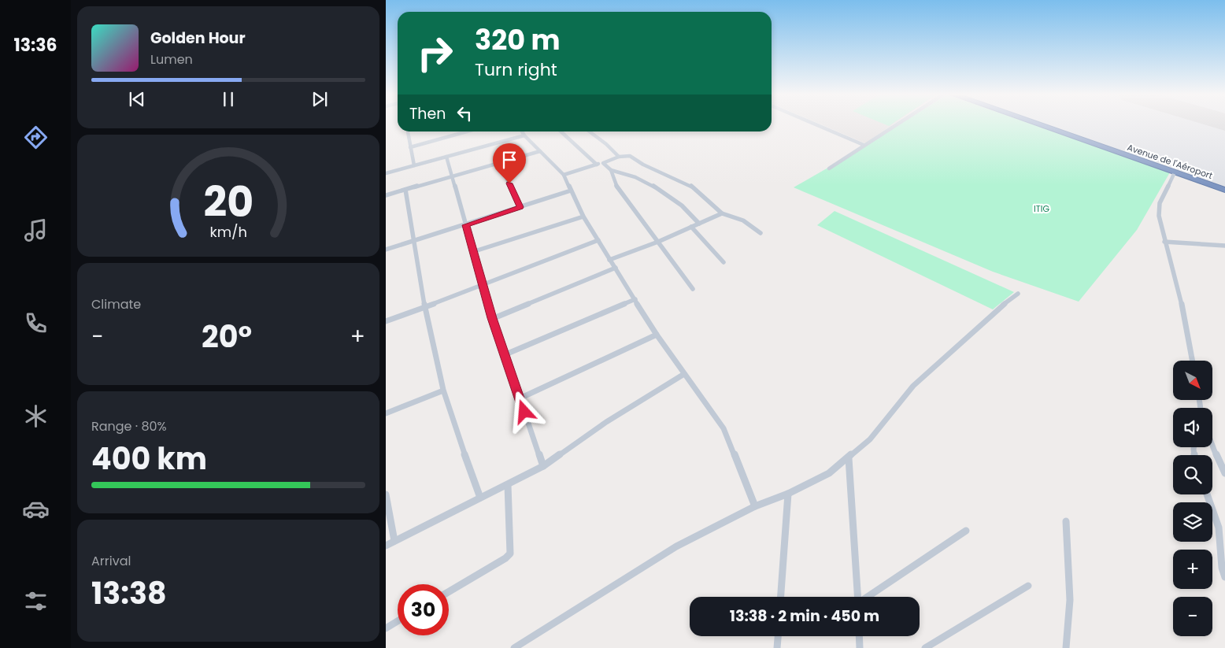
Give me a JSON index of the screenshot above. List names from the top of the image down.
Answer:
{
  "streets": {
    "highway": ["Avenue de l'Aéroport"]
  },
  "parks": ["ITIG"],
  "north": "bottom right",
  "page": {
    "tabs": "13:36",
    "turn": ["320 m", "Turn right"],
    "song": ["Golden Hour", "Lumen"],
    "then": "Then",
    "tile": [
      "Climate",
      ["Range · 80%", "400 km"],
      ["Arrival", "13:38"]
    ],
    "heat": ["−", "20°", "+"],
    "map_buttons": ["+", "−"],
    "limit": "30",
    "trip": "13:38 · 2 min · 450 m",
    "gauge": ["20", "km/h"]
  }
}
